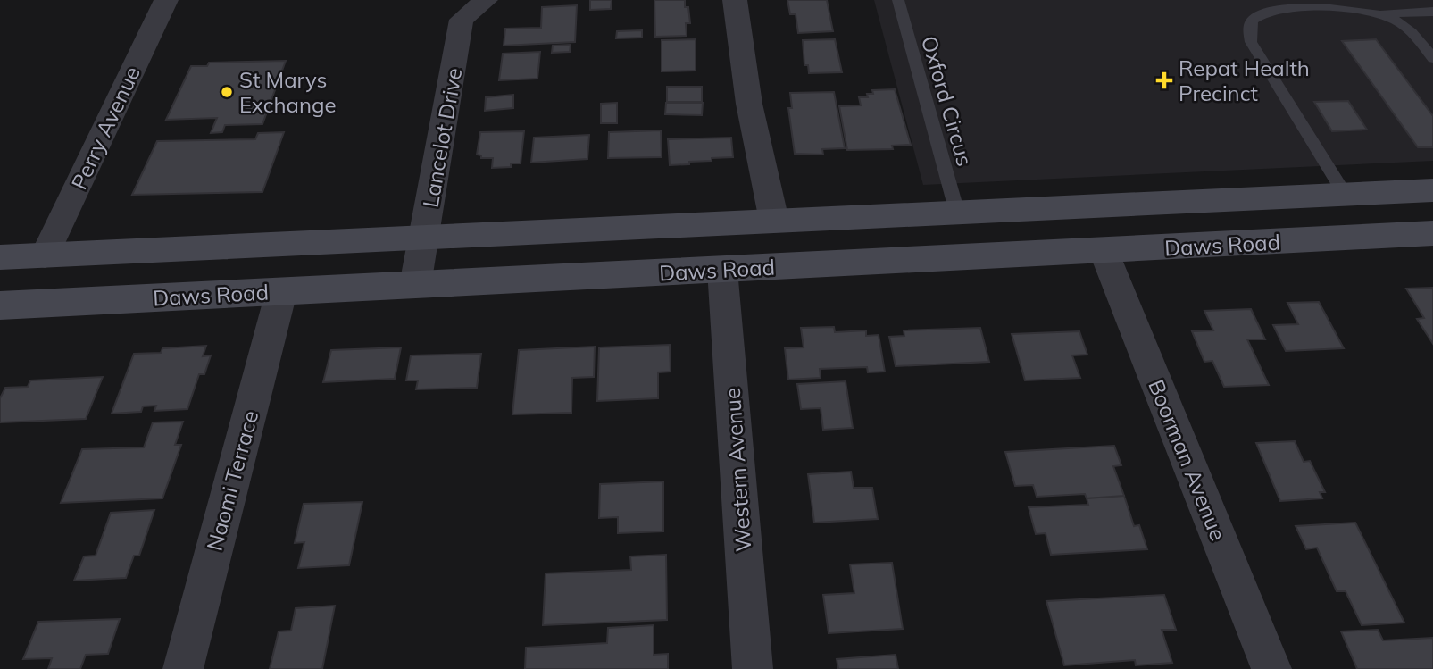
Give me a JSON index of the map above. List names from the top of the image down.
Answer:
{
  "streets": {
    "main road": ["Daws Road"],
    "street": [
      "Perry Avenue",
      "Lancelot Drive",
      "Boorman Avenue",
      "Western Avenue",
      "Naomi Terrace"
    ],
    "lane": ["Oxford Circus"]
  },
  "crossings": [
    ["Oxford Circus", "Daws Road"],
    ["Perry Avenue", "Daws Road"],
    ["Lancelot Drive", "Daws Road"],
    ["Daws Road", "Boorman Avenue"],
    ["Daws Road", "Western Avenue"],
    ["Daws Road", "Naomi Terrace"]
  ],
  "places": {
    "health": ["Repat Health Precinct"],
    "other": ["St Marys Exchange"]
  }
}
